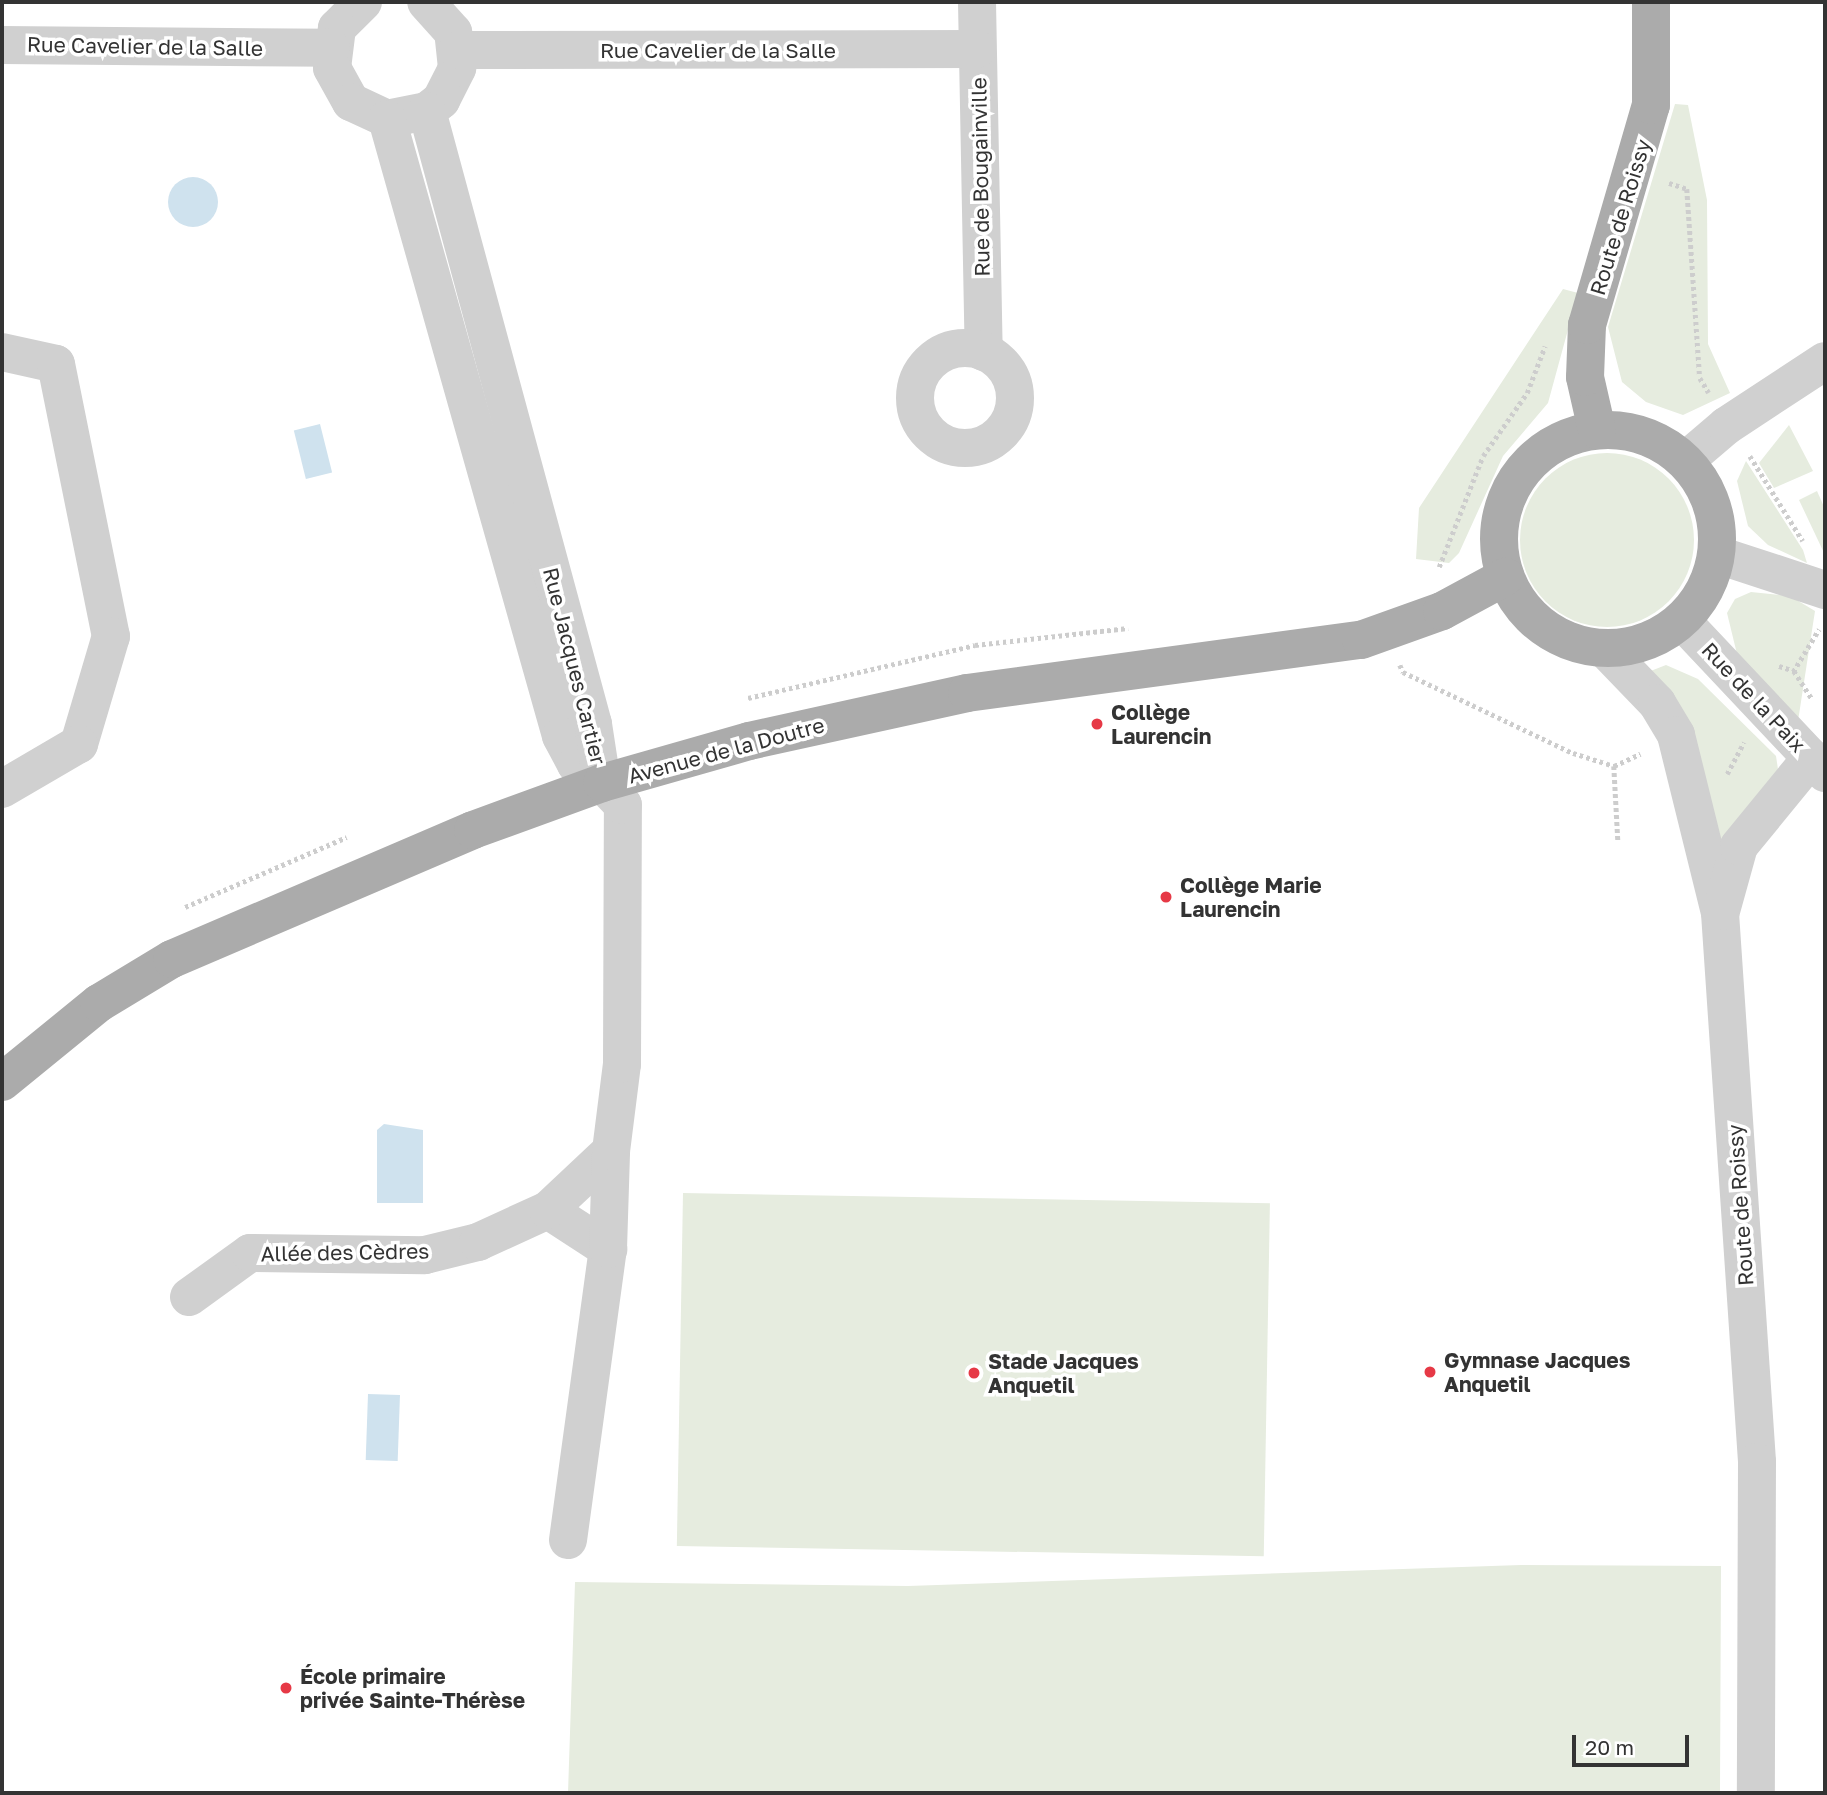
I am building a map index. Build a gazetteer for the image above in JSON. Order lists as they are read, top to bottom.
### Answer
{
  "streets": {
    "main road": ["Route de Roissy", "Avenue de la Doutre"],
    "street": [
      "Rue Cavelier de la Salle",
      "Rue de Bougainville",
      "Rue Jacques Cartier",
      "Rue de la Paix",
      "Allée des Cèdres"
    ]
  },
  "crossings": [
    ["Rue Cavelier de la Salle", "Rue de Bougainville"],
    ["Route de Roissy", "Rue de la Paix"],
    ["Route de Roissy", "Avenue de la Doutre"],
    ["Rue Jacques Cartier", "Avenue de la Doutre"],
    ["Rue de la Paix", "Avenue de la Doutre"]
  ],
  "places": [
    "Collège Laurencin",
    "Collège Marie Laurencin",
    "Gymnase Jacques Anquetil",
    "Stade Jacques Anquetil",
    "École primaire privée Sainte-Thérèse"
  ],
  "scale_bar": "20 m"
}
